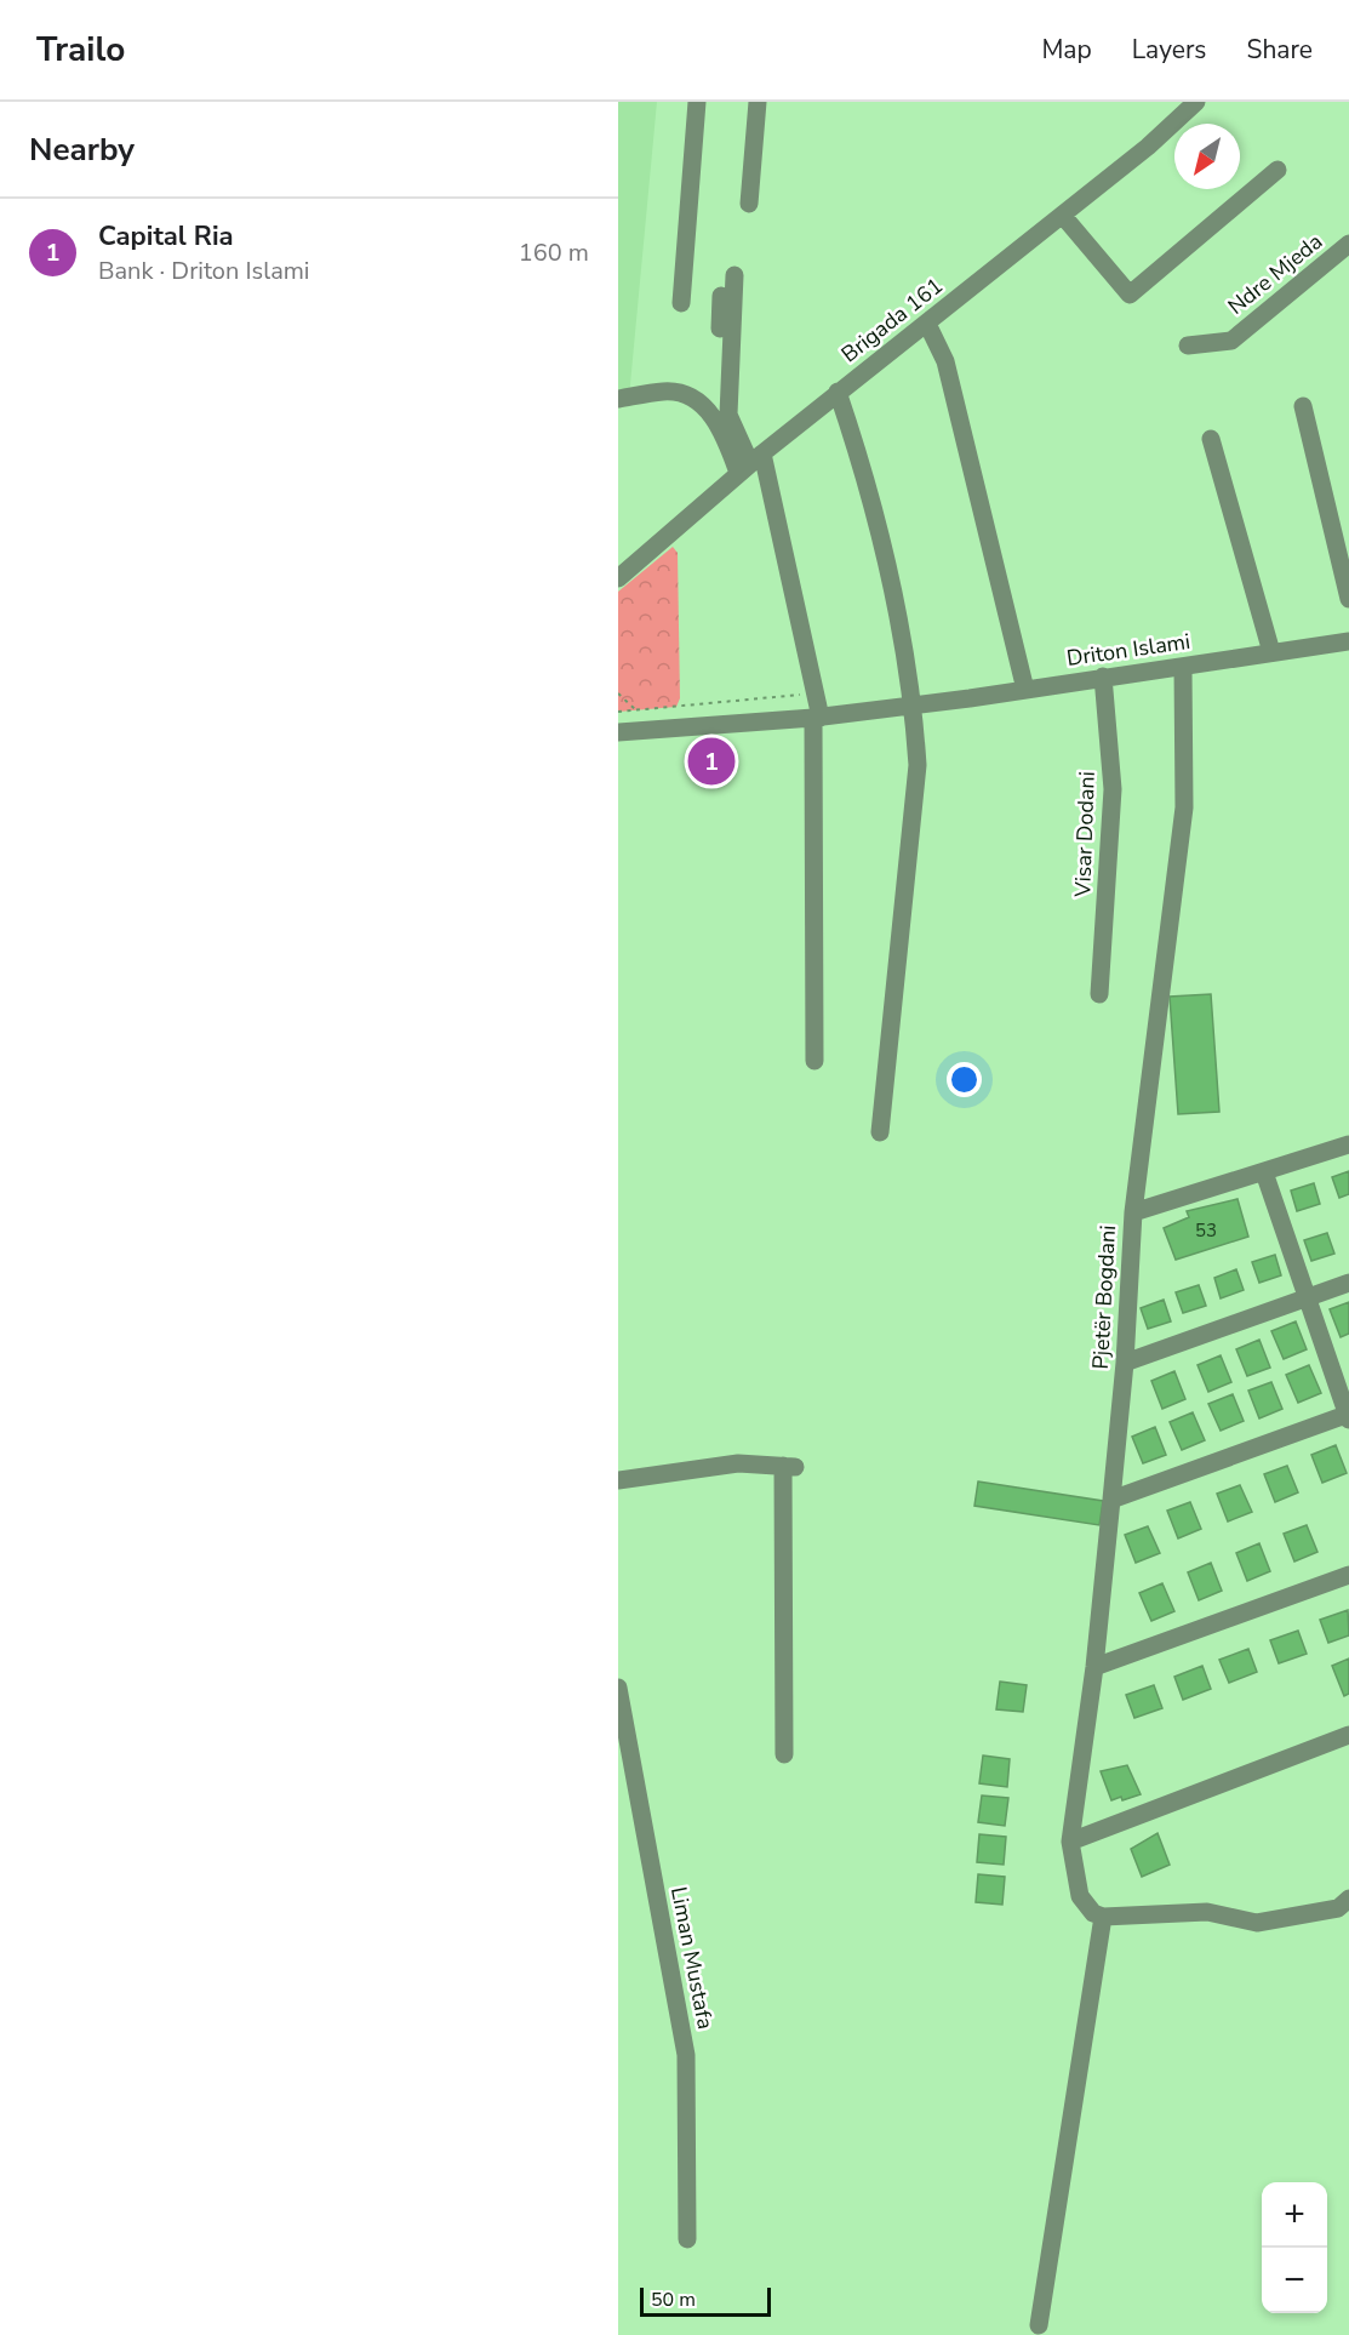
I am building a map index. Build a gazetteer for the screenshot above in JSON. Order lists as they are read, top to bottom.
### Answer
{
  "streets": {
    "street": [
      "Ndre Mjeda",
      "Brigada 161",
      "Driton Islami",
      "Visar Dodani",
      "Pjetër Bogdani",
      "Liman Mustafa"
    ]
  },
  "crossings": [
    ["Driton Islami", "Visar Dodani"],
    ["Driton Islami", "Pjetër Bogdani"]
  ],
  "house_numbers": ["53"],
  "scale_bar": "50 m",
  "north": "bottom left",
  "page": {
    "header": "Trailo",
    "nav": ["Map", "Layers", "Share"],
    "heading": "Nearby",
    "list": [
      {
        "mark": "1",
        "name": "Capital Ria",
        "note": "Bank · Driton Islami",
        "value": "160 m"
      }
    ],
    "pins": "1",
    "map_buttons": ["+", "−"],
    "scale": "50 m"
  }
}
